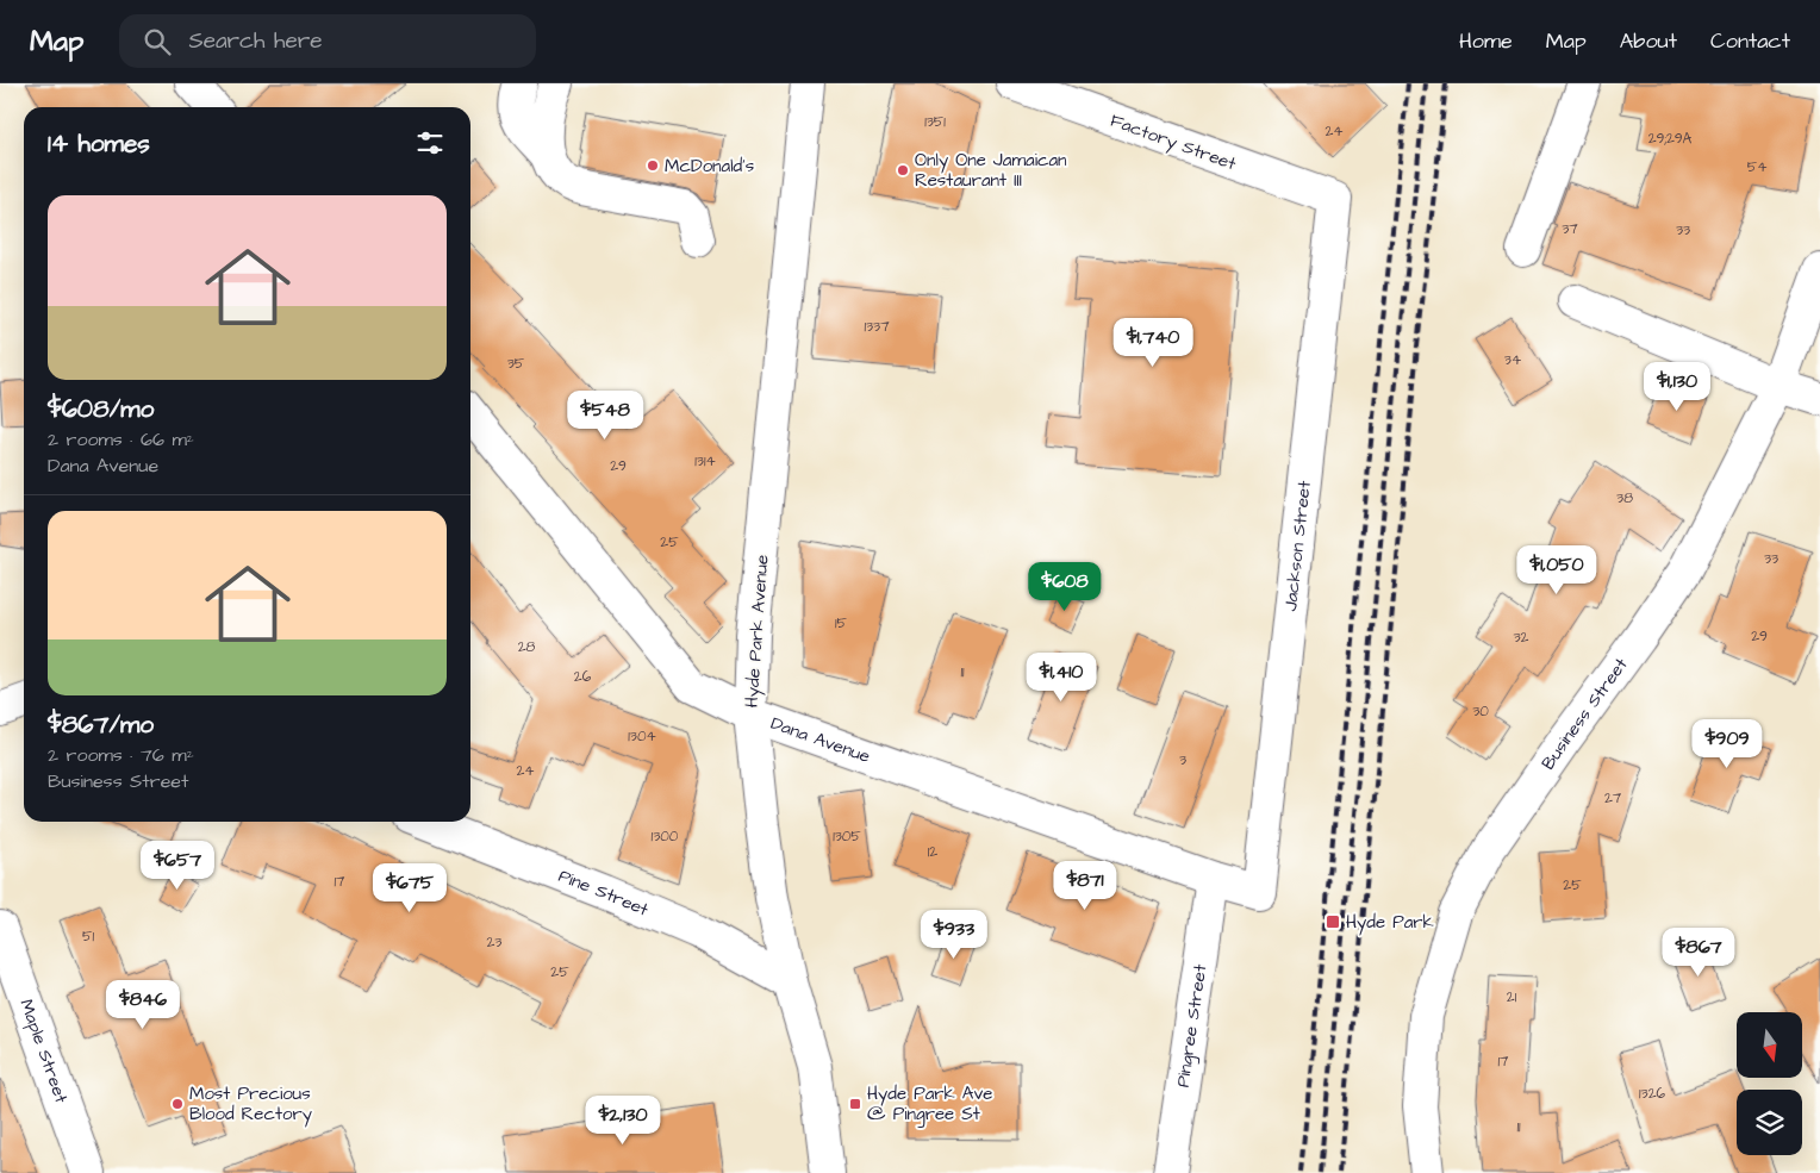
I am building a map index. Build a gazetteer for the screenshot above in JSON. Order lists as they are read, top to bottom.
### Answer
{
  "streets": {
    "street": [
      "Factory Street",
      "Jackson Street",
      "Hyde Park Avenue",
      "Business Street",
      "Dana Avenue",
      "Pine Street",
      "Pingree Street",
      "Maple Street"
    ]
  },
  "crossings": [
    ["Factory Street", "Jackson Street"],
    ["Jackson Street", "Dana Avenue"],
    ["Hyde Park Avenue", "Dana Avenue"],
    ["Hyde Park Avenue", "Pine Street"],
    ["Dana Avenue", "Pingree Street"]
  ],
  "places": {
    "other": ["McDonald's", "Only One Jamaican Restaurant III", "Most Precious Blood Rectory"],
    "transit": ["Hyde Park", "Hyde Park Ave @ Pingree St"]
  },
  "house_numbers": [
    "1351",
    "24",
    "29;29A",
    "54",
    "37",
    "33",
    "1337",
    "34",
    "35",
    "1314",
    "29",
    "38",
    "25",
    "33",
    "15",
    "29",
    "32",
    "28",
    "11",
    "26",
    "30",
    "1304",
    "3",
    "24",
    "27",
    "1300",
    "1305",
    "12",
    "17",
    "25",
    "51",
    "23",
    "25",
    "21",
    "17",
    "1326",
    "11"
  ],
  "north": "bottom",
  "page": {
    "header": "Map",
    "search": "Search here",
    "nav": [
      "Home",
      "Map",
      "About",
      "Contact"
    ],
    "heading": "14 homes",
    "list": [
      {
        "name": "$608/mo",
        "note": "2 rooms · 66 m² · Dana Avenue"
      },
      {
        "name": "$867/mo",
        "note": "2 rooms · 76 m² · Business Street"
      }
    ],
    "price": [
      "$1,740",
      "$1,130",
      "$548",
      "$1,050",
      "$608",
      "$1,410",
      "$909",
      "$657",
      "$871",
      "$675",
      "$933",
      "$867",
      "$846",
      "$2,130"
    ]
  }
}
